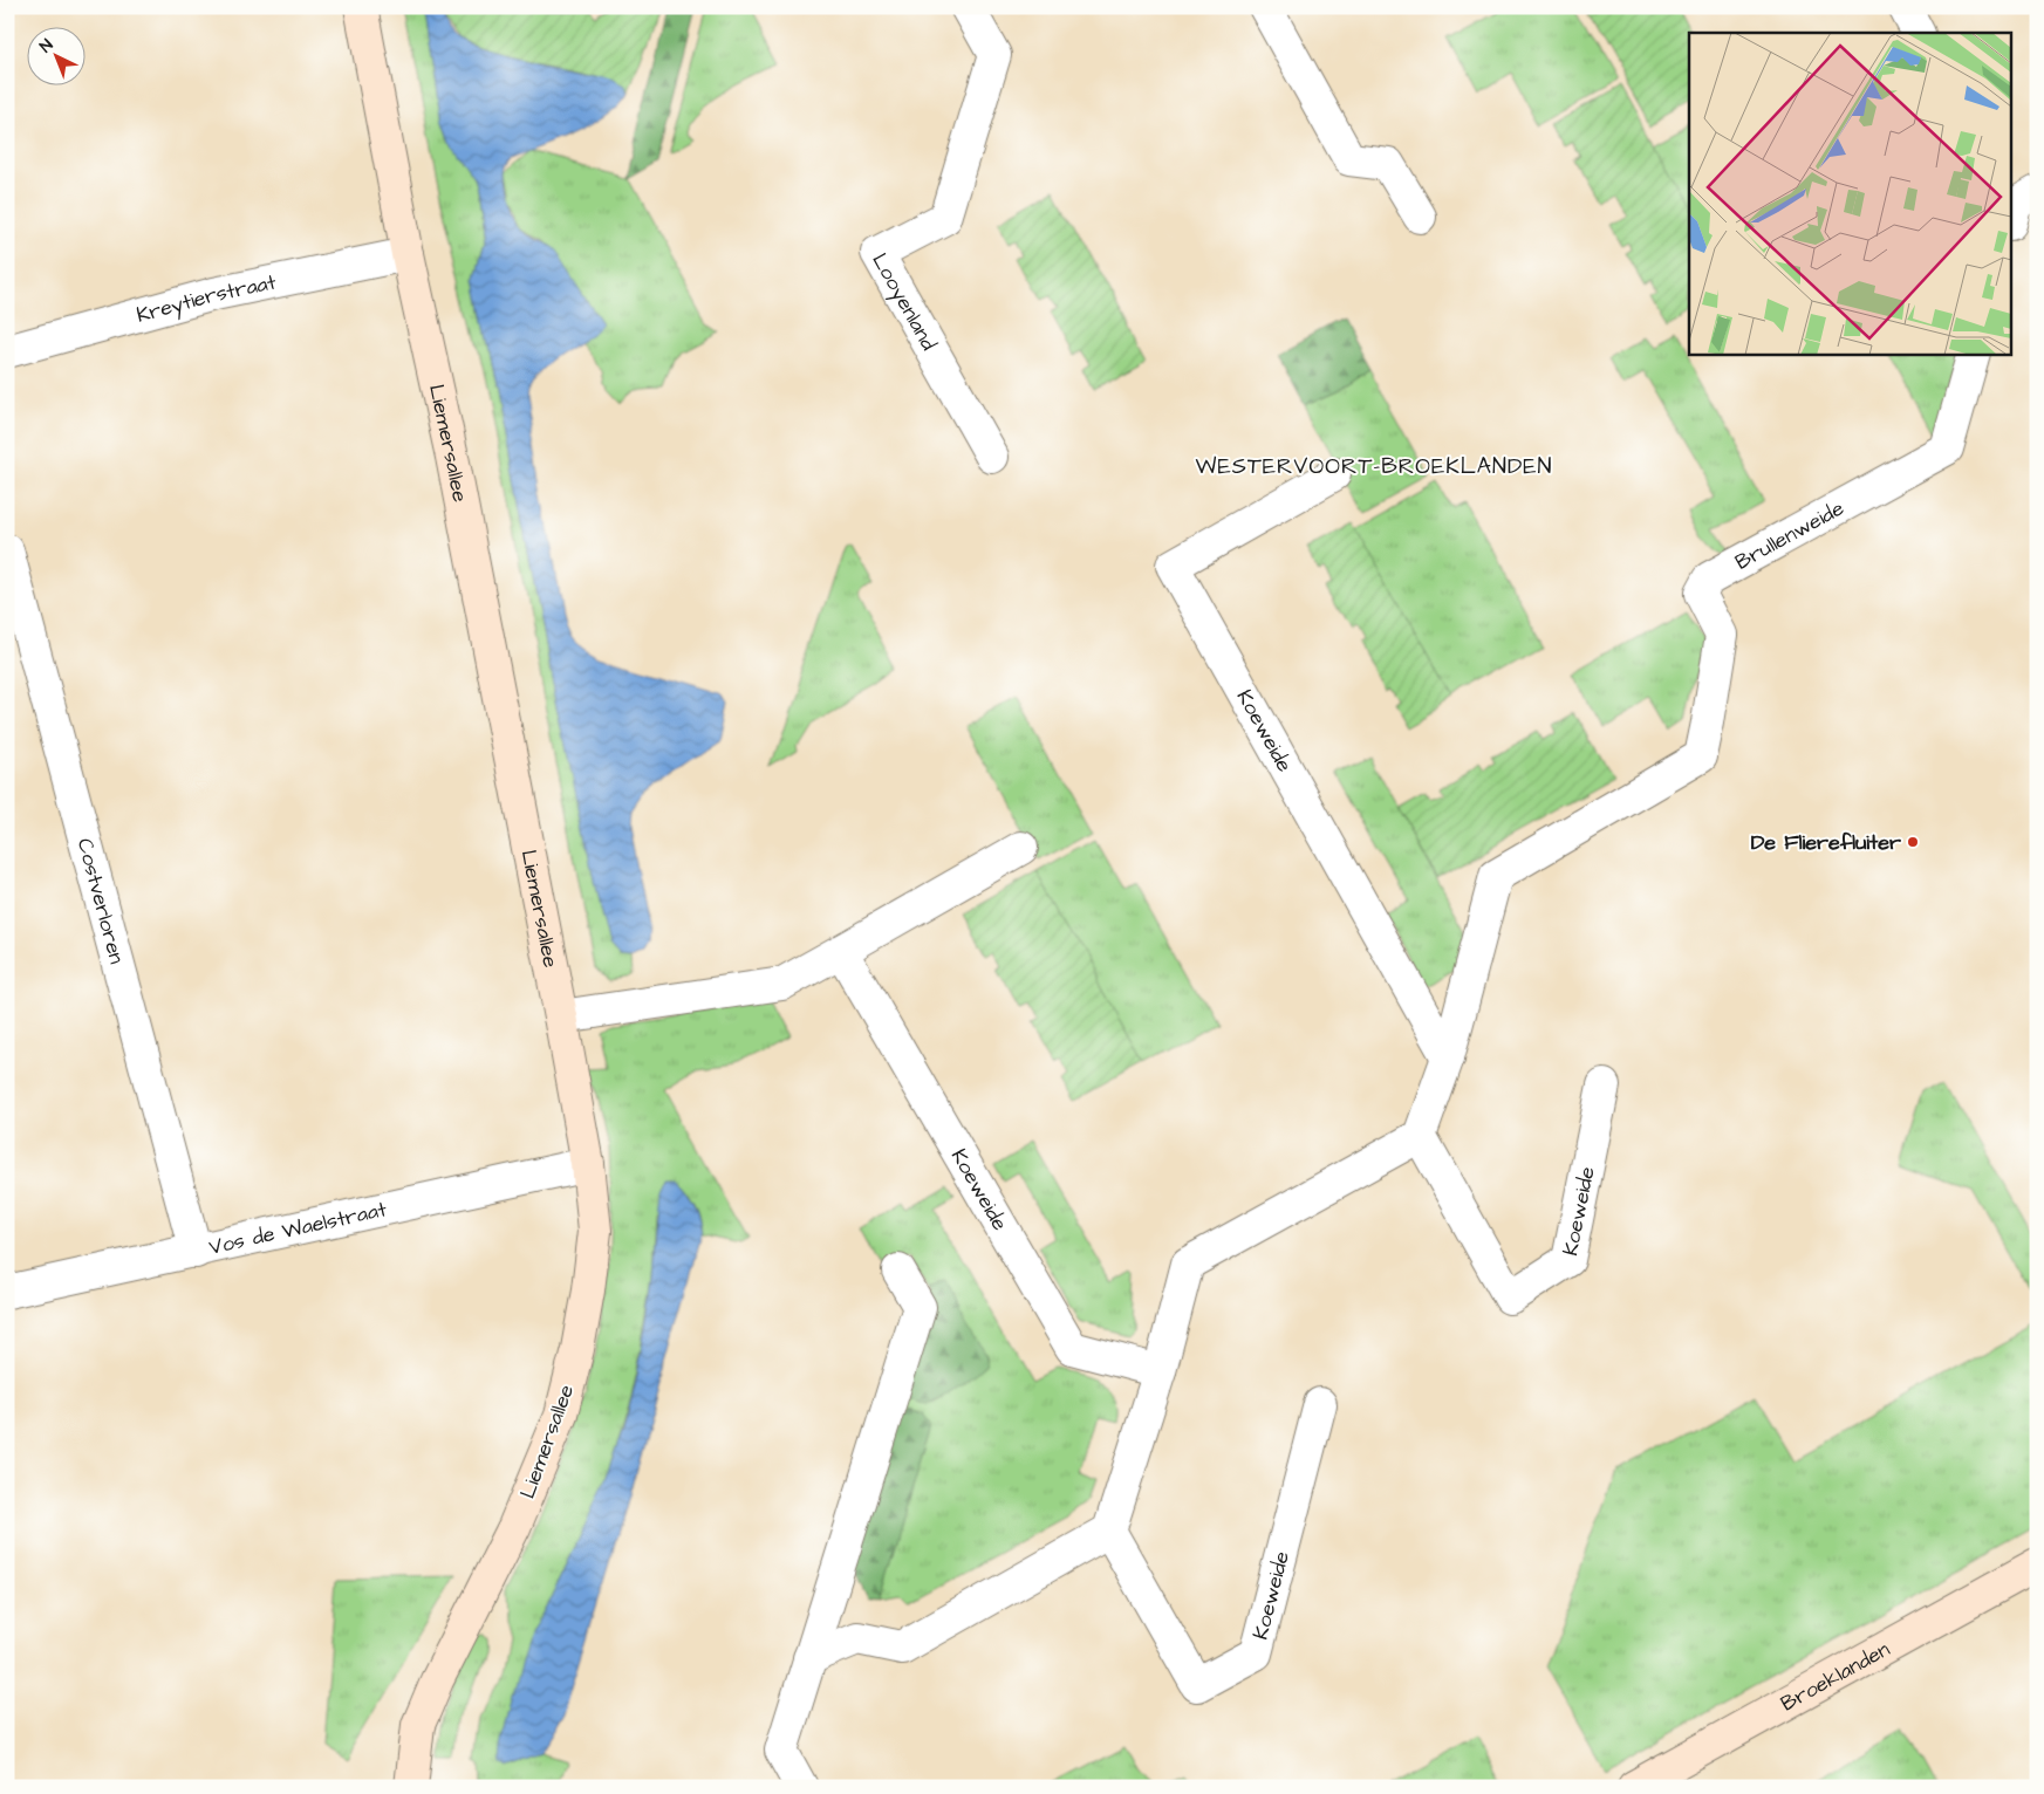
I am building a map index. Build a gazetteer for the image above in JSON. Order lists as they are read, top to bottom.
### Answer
{
  "streets": {
    "street": [
      "Kreytierstraat",
      "Looyenland",
      "Liemersallee",
      "Brullenweide",
      "Koeweide",
      "Costverloren",
      "Vos de Waelstraat",
      "Broeklanden"
    ]
  },
  "crossings": [
    ["Kreytierstraat", "Liemersallee"],
    ["Liemersallee", "Vos de Waelstraat"],
    ["Brullenweide", "Koeweide"],
    ["Costverloren", "Vos de Waelstraat"]
  ],
  "districts": ["WESTERVOORT-BROEKLANDEN"],
  "places": ["De Flierefluiter"],
  "north": "top left"
}
